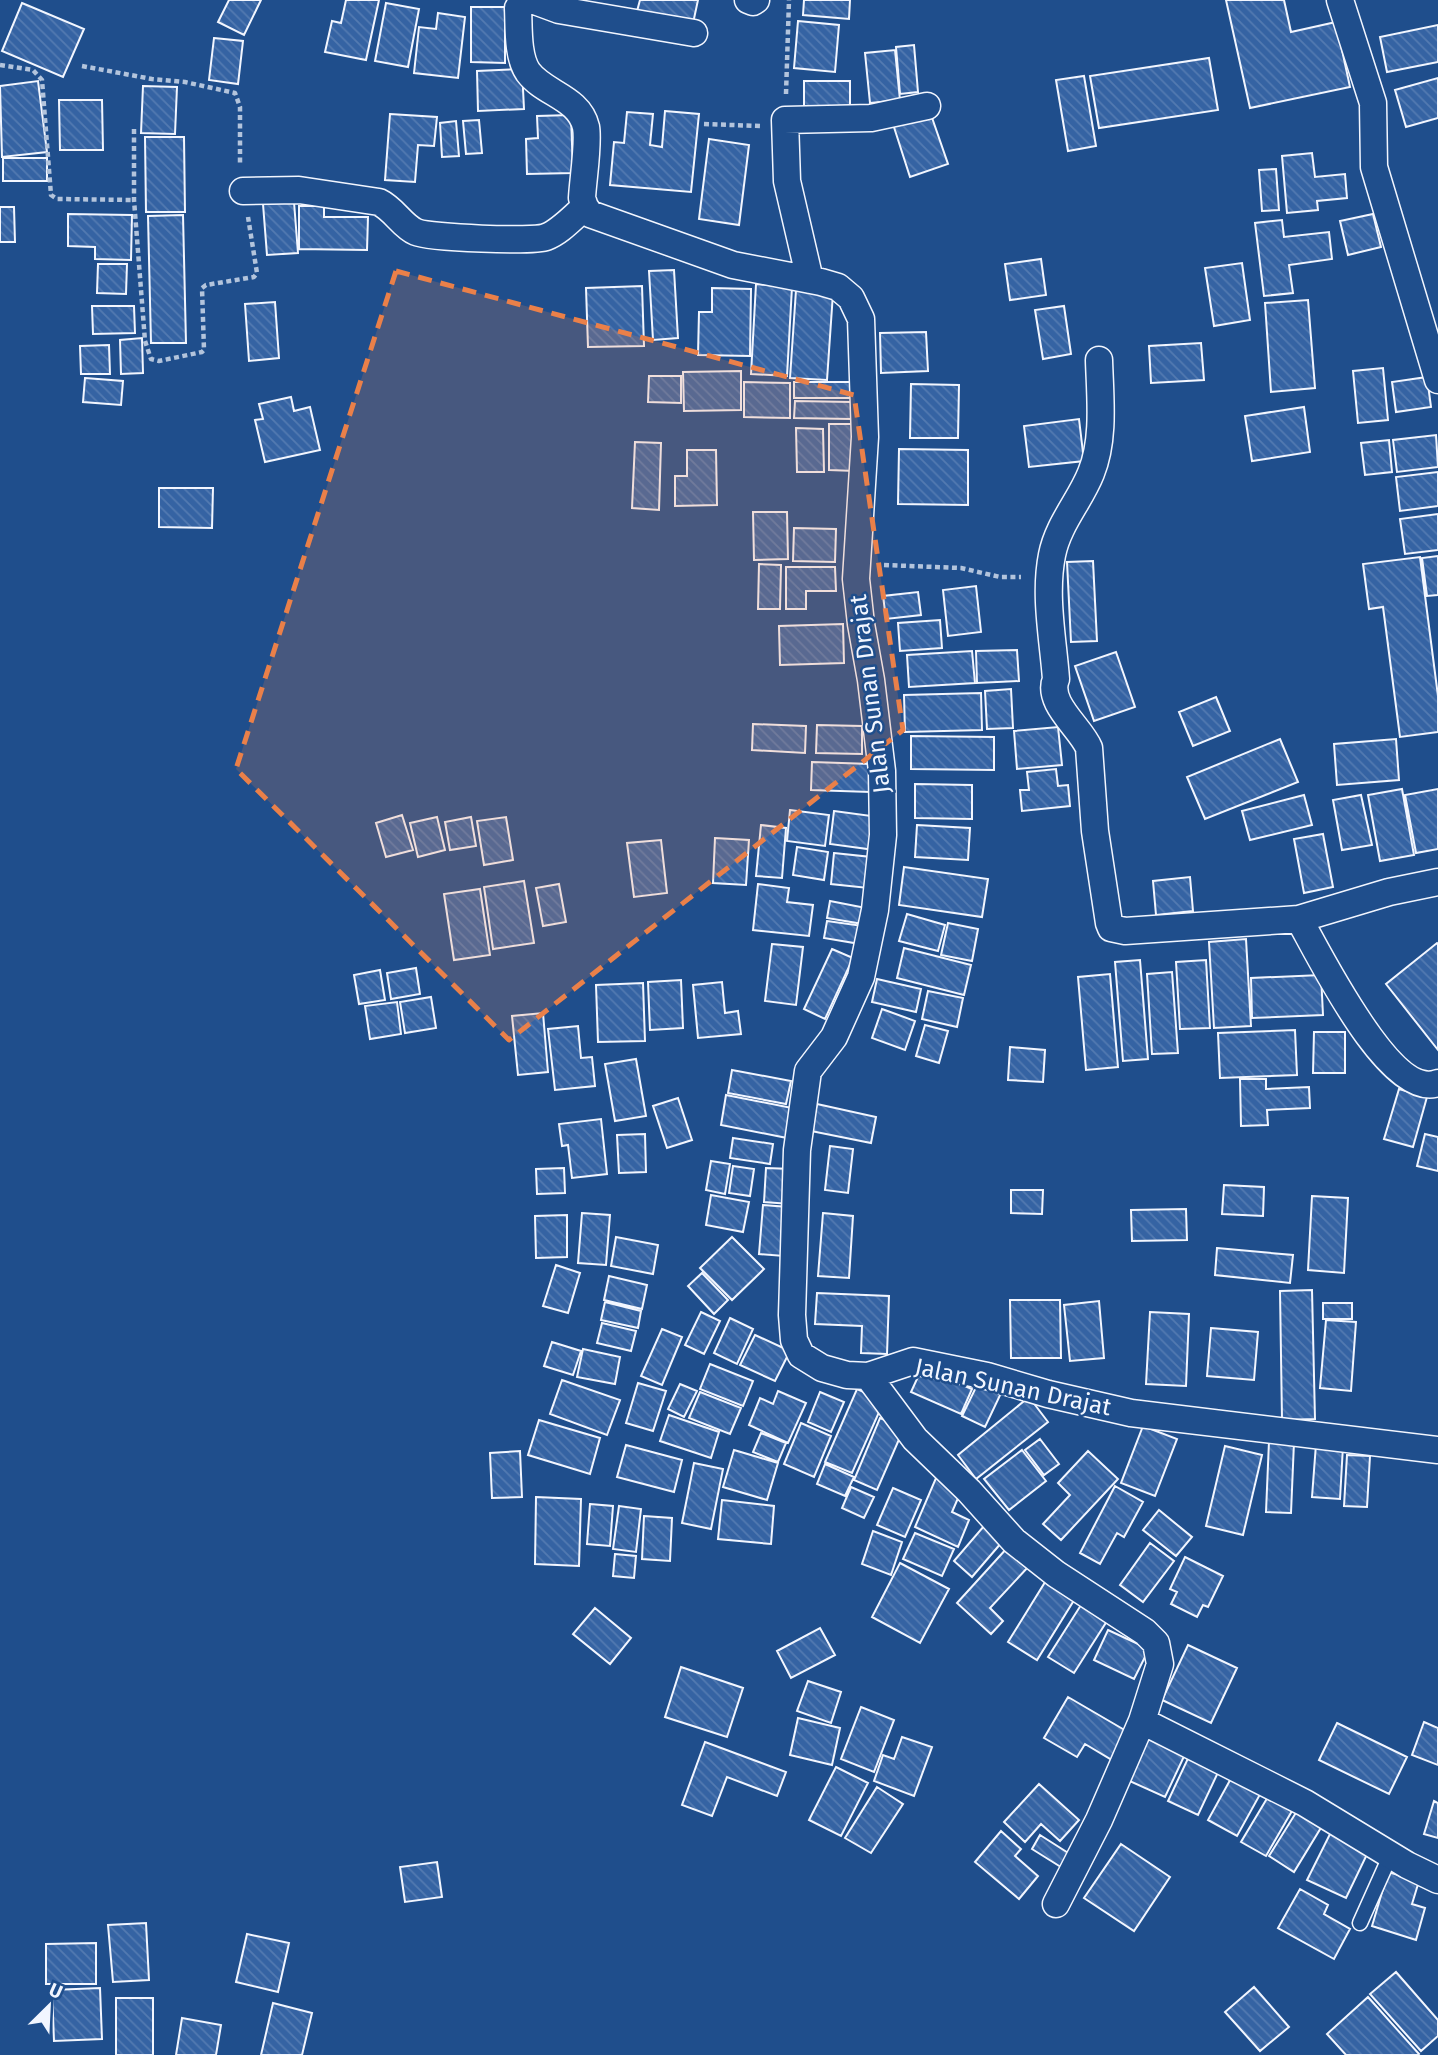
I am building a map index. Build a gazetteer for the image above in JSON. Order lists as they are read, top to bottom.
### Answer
{
  "streets": {
    "street": ["Jalan Sunan Drajat"]
  },
  "north": "top right"
}
